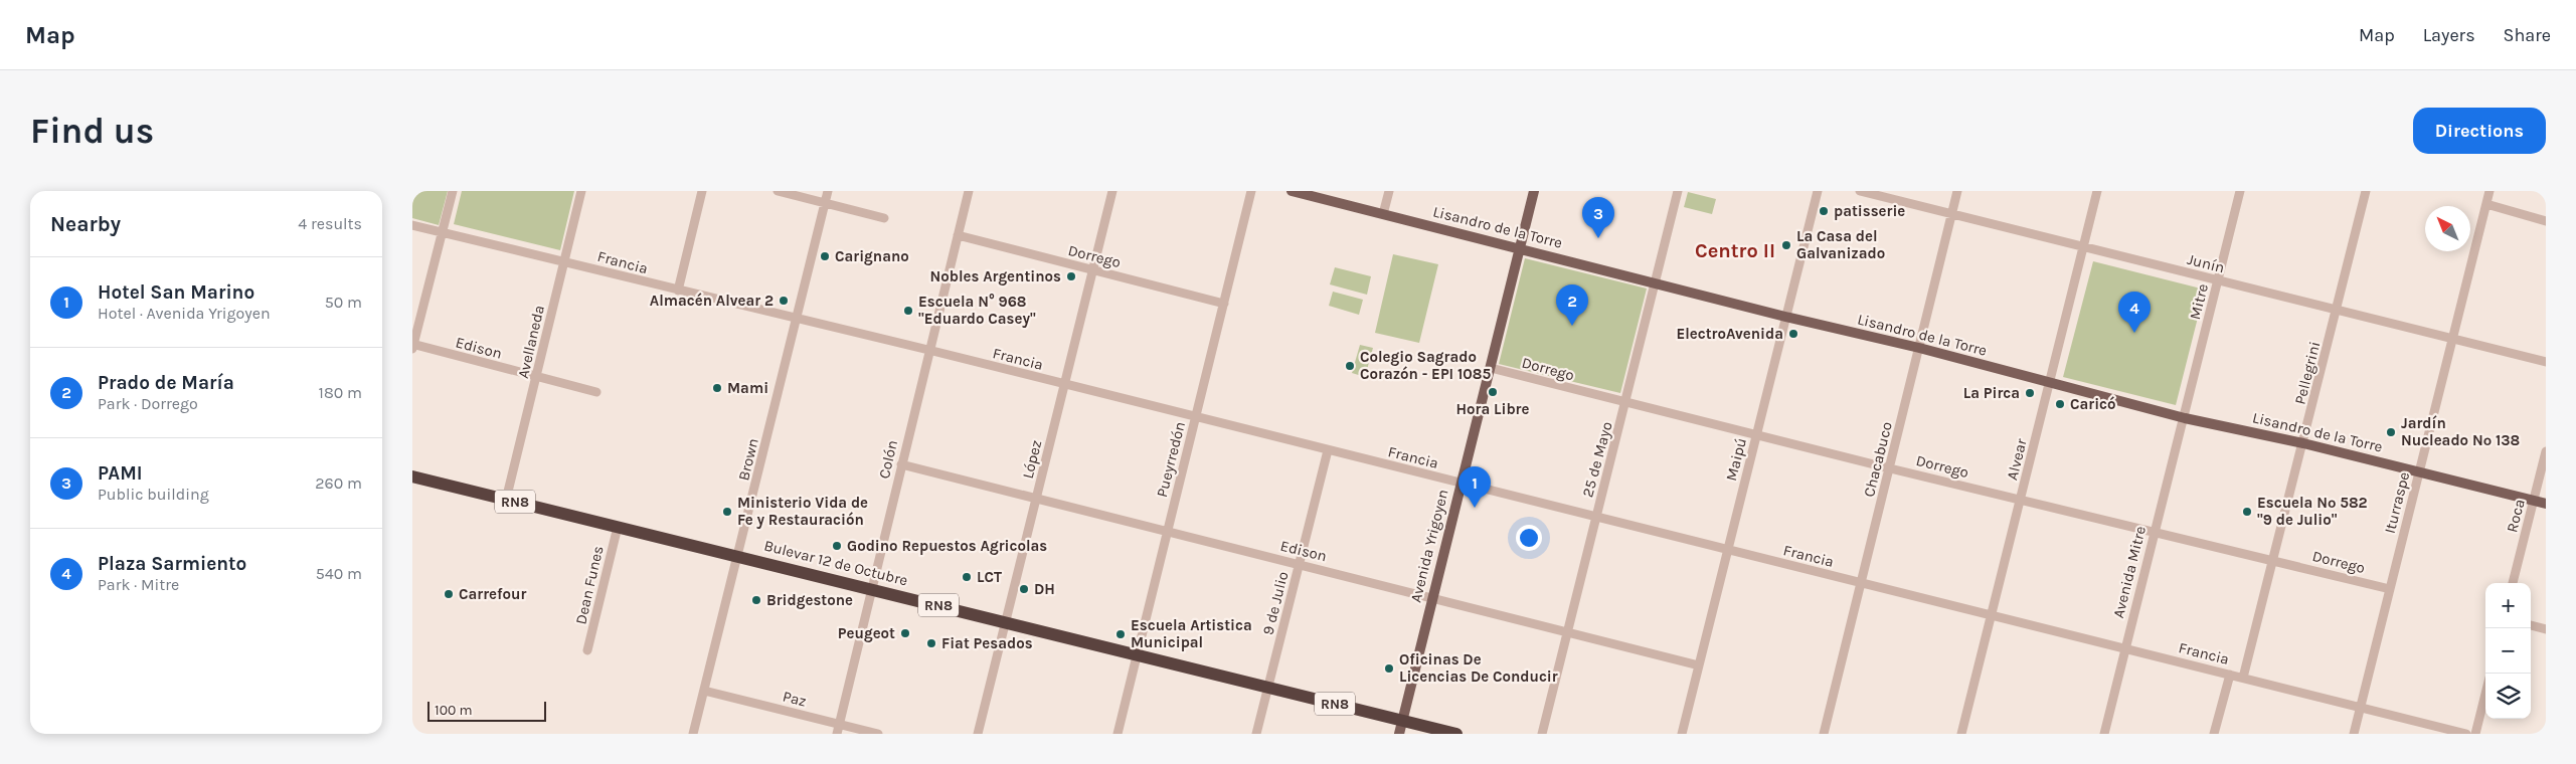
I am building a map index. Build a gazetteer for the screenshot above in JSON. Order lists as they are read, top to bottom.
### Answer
{
  "streets": {
    "highway": ["RN8", "Bulevar 12 de Octubre"],
    "main road": ["Lisandro de la Torre", "Avenida Yrigoyen"],
    "street": [
      "Dorrego",
      "Francia",
      "Junín",
      "Mitre",
      "Avellaneda",
      "Edison",
      "Pellegrini",
      "Brown",
      "Colón",
      "López",
      "Pueyrredón",
      "25 de Mayo",
      "Maipú",
      "Chacabuco",
      "Alvear",
      "Iturraspe",
      "Roca",
      "Avenida Mitre",
      "Dean Funes",
      "9 de Julio",
      "Paz"
    ]
  },
  "crossings": [
    ["Lisandro de la Torre", "Mitre"],
    ["Lisandro de la Torre", "Pellegrini"],
    ["Lisandro de la Torre", "25 de Mayo"],
    ["Lisandro de la Torre", "Maipú"],
    ["Lisandro de la Torre", "Chacabuco"],
    ["Lisandro de la Torre", "Alvear"],
    ["Lisandro de la Torre", "Iturraspe"],
    ["Lisandro de la Torre", "Roca"],
    ["Lisandro de la Torre", "Avenida Yrigoyen"],
    ["Lisandro de la Torre", "Avenida Mitre"],
    ["Dorrego", "Pellegrini"],
    ["Dorrego", "Colón"],
    ["Dorrego", "López"],
    ["Dorrego", "Pueyrredón"],
    ["Dorrego", "25 de Mayo"],
    ["Dorrego", "Maipú"],
    ["Dorrego", "Chacabuco"],
    ["Dorrego", "Alvear"],
    ["Dorrego", "Iturraspe"],
    ["Dorrego", "Avenida Yrigoyen"],
    ["Dorrego", "Avenida Mitre"],
    ["Francia", "Avellaneda"],
    ["Francia", "Pellegrini"],
    ["Francia", "Brown"],
    ["Francia", "Colón"],
    ["Francia", "López"],
    ["Francia", "Pueyrredón"],
    ["Francia", "25 de Mayo"],
    ["Francia", "Maipú"],
    ["Francia", "Chacabuco"],
    ["Francia", "Alvear"],
    ["Francia", "Iturraspe"],
    ["Francia", "Avenida Yrigoyen"],
    ["Francia", "Avenida Mitre"],
    ["Francia", "9 de Julio"],
    ["Junín", "Mitre"],
    ["Junín", "Pellegrini"],
    ["Junín", "Chacabuco"],
    ["Junín", "Alvear"],
    ["Junín", "Iturraspe"],
    ["Mitre", "Avenida Mitre"],
    ["Avellaneda", "Edison"],
    ["Avellaneda", "Bulevar 12 de Octubre"],
    ["Edison", "Colón"],
    ["Edison", "López"],
    ["Edison", "Pueyrredón"],
    ["Edison", "25 de Mayo"],
    ["Edison", "Maipú"],
    ["Edison", "Avenida Yrigoyen"],
    ["Edison", "9 de Julio"],
    ["Brown", "Bulevar 12 de Octubre"],
    ["Brown", "Paz"],
    ["Colón", "Bulevar 12 de Octubre"],
    ["Colón", "Paz"],
    ["López", "Bulevar 12 de Octubre"],
    ["Pueyrredón", "Bulevar 12 de Octubre"],
    ["Avenida Yrigoyen", "Bulevar 12 de Octubre"],
    ["Bulevar 12 de Octubre", "Dean Funes"],
    ["Bulevar 12 de Octubre", "9 de Julio"]
  ],
  "districts": ["Centro II"],
  "places": [
    "patisserie",
    "La Casa del Galvanizado",
    "Carignano",
    "Nobles Argentinos",
    "Almacén Alvear 2",
    "Escuela N° 968 \"Eduardo Casey\"",
    "ElectroAvenida",
    "Colegio Sagrado Corazón - EPI 1085",
    "Mami",
    "Hora Libre",
    "La Pirca",
    "Caricó",
    "Jardín Nucleado Nº 138",
    "Ministerio Vida de Fe y Restauración",
    "Escuela Nº 582 \"9 de Julio\"",
    "Godino Repuestos Agricolas",
    "LCT",
    "DH",
    "Carrefour",
    "Bridgestone",
    "Peugeot",
    "Escuela Artistica Municipal",
    "Fiat Pesados",
    "Oficinas De Licencias De Conducir"
  ],
  "scale_bar": "100 m",
  "north": "top left",
  "page": {
    "header": "Map",
    "nav": ["Map", "Layers", "Share"],
    "buttons": "Directions",
    "title": "Find us",
    "heading": ["Nearby", "4 results"],
    "pins": [
      "3",
      "2",
      "4",
      "1"
    ],
    "list": [
      {
        "mark": "1",
        "name": "Hotel San Marino",
        "note": "Hotel · Avenida Yrigoyen",
        "value": "50 m"
      },
      {
        "mark": "2",
        "name": "Prado de María",
        "note": "Park · Dorrego",
        "value": "180 m"
      },
      {
        "mark": "3",
        "name": "PAMI",
        "note": "Public building",
        "value": "260 m"
      },
      {
        "mark": "4",
        "name": "Plaza Sarmiento",
        "note": "Park · Mitre",
        "value": "540 m"
      }
    ],
    "map_buttons": ["+", "−"],
    "scale": "100 m"
  }
}
